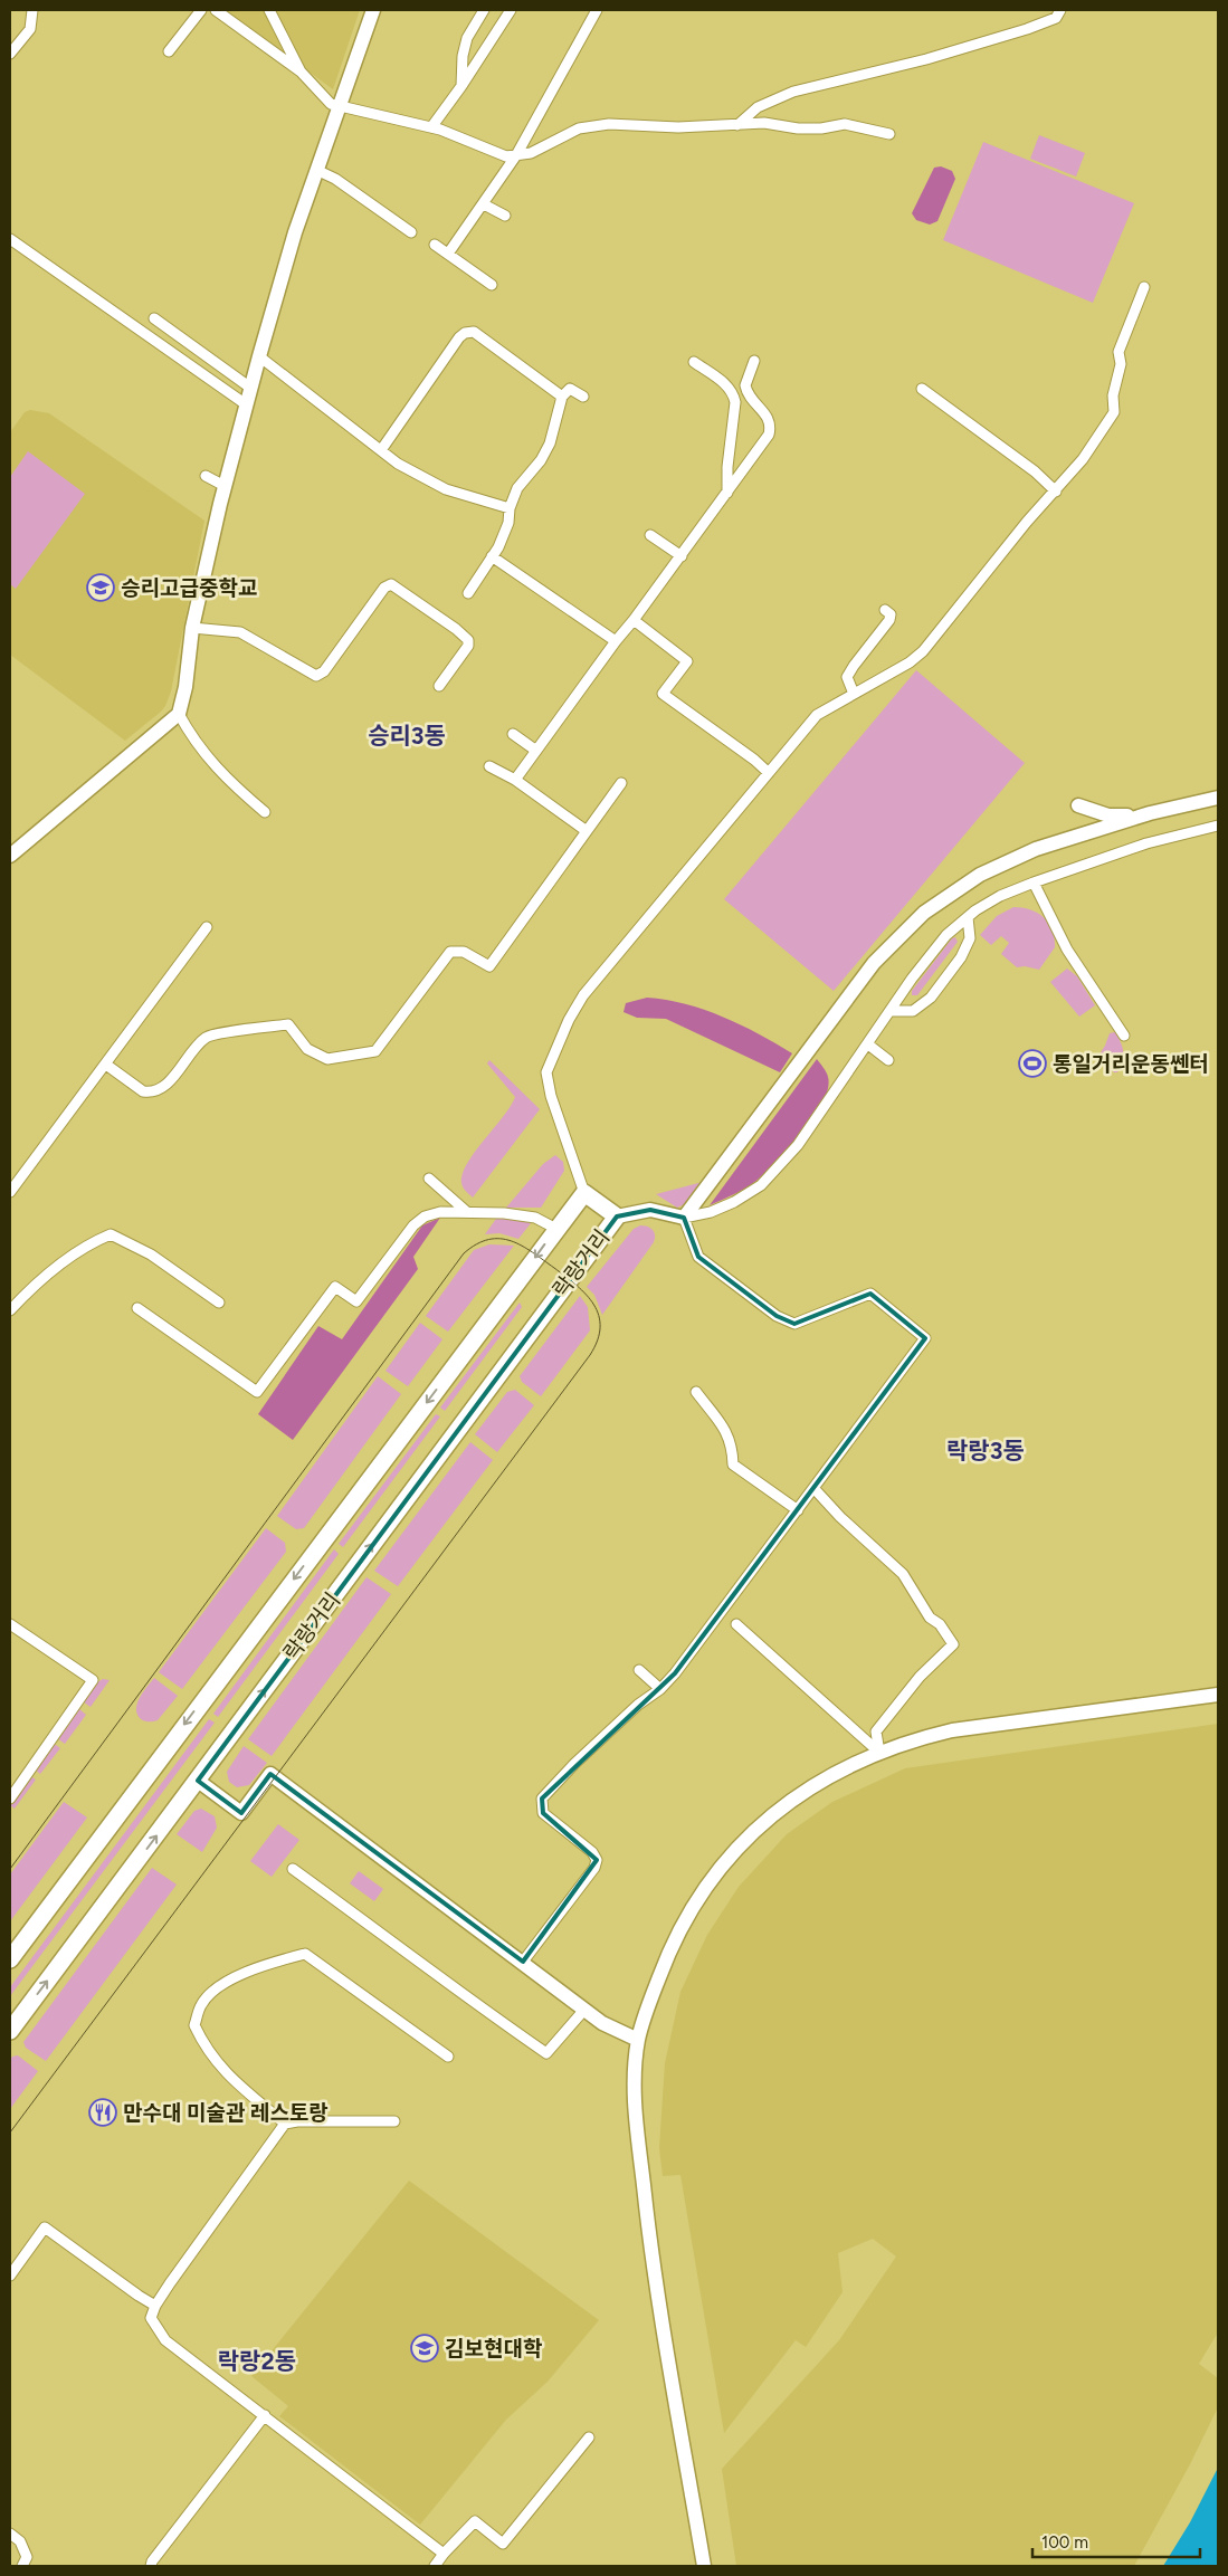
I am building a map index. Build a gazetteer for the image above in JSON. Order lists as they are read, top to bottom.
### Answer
{
  "streets": {
    "main road": ["락랑거리"]
  },
  "districts": ["승리3동", "락랑3동", "락랑2동"],
  "places": {
    "school or university": ["승리고급중학교", "김보현대학"],
    "sports": ["통일거리운동쎈터"],
    "restaurant": ["만수대 미술관 레스토랑"]
  },
  "scale_bar": "100 m"
}
